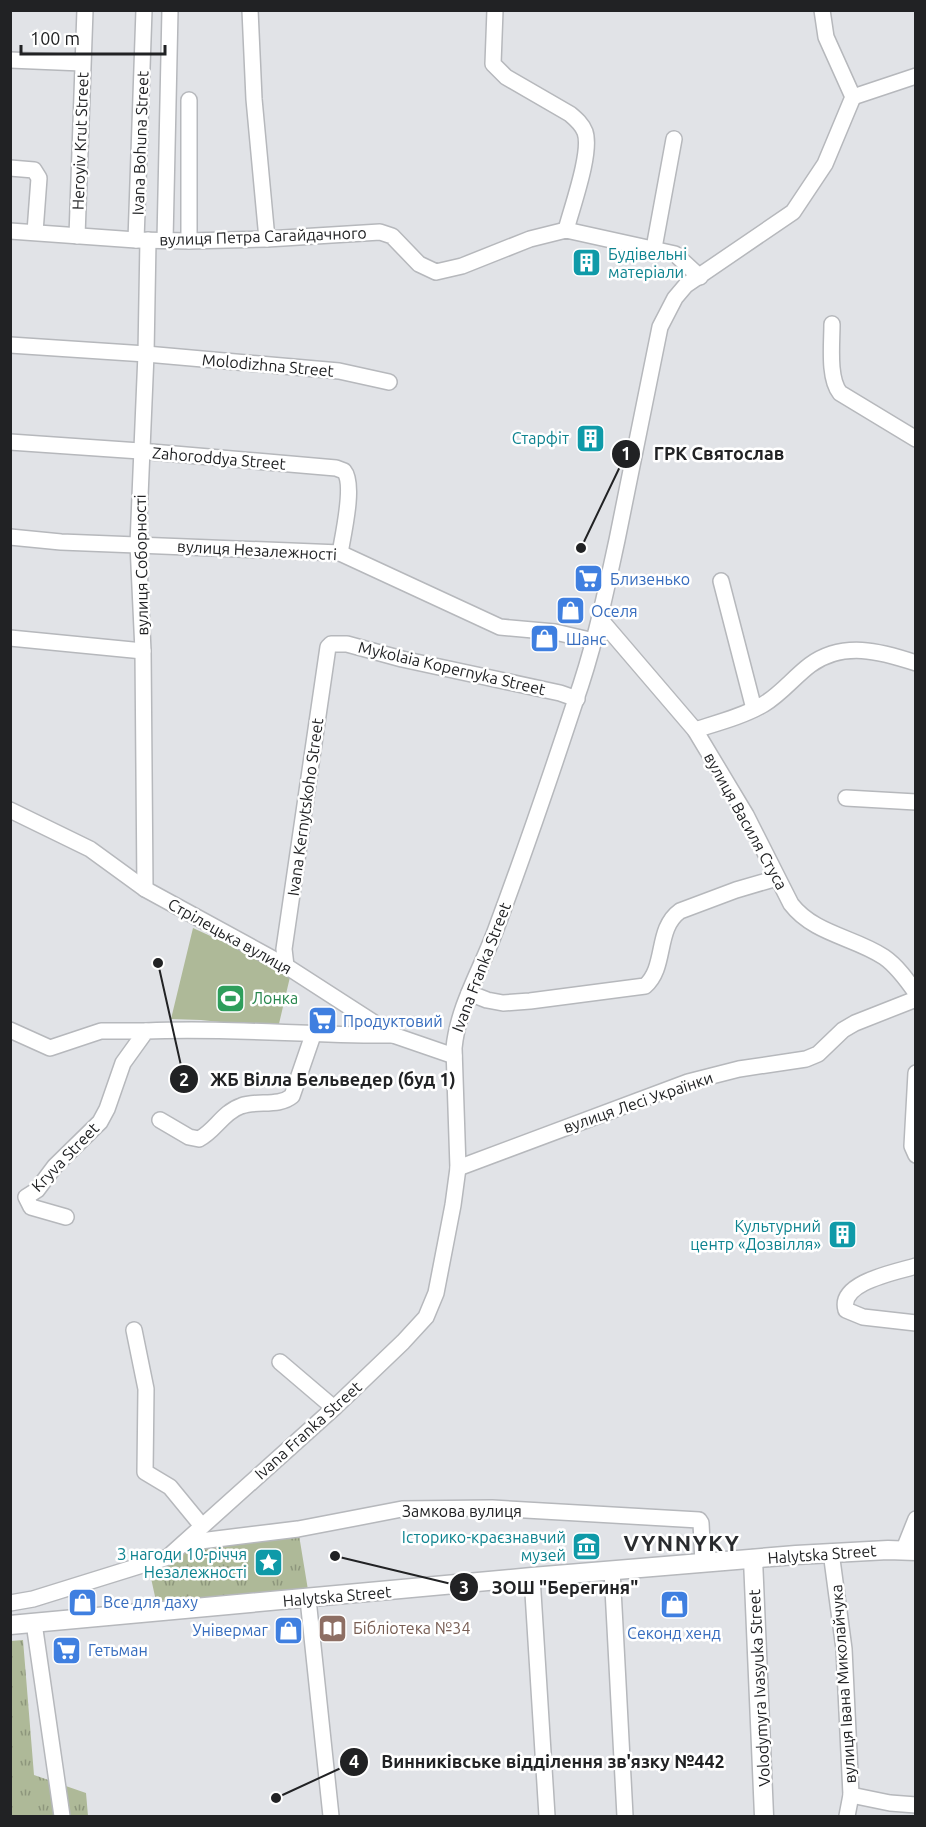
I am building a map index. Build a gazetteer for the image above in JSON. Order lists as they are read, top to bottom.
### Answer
{
  "streets": {
    "main road": ["Halytska Street", "Volodymyra Ivasyuka Street"],
    "street": [
      "Heroyiv Krut Street",
      "Ivana Bohuna Street",
      "вулиця Петра Сагайдачного",
      "Molodizhna Street",
      "Zahoroddya Street",
      "вулиця Незалежності",
      "вулиця Соборності",
      "Mykolaia Kopernyka Street",
      "Ivana Kernytskoho Street",
      "вулиця Василя Стуса",
      "Стрілецька вулиця",
      "Ivana Franka Street",
      "вулиця Лесі Українки",
      "Kryva Street",
      "Замкова вулиця",
      "вулиця Івана Миколайчука"
    ]
  },
  "crossings": [
    ["Heroyiv Krut Street", "вулиця Петра Сагайдачного"],
    ["Ivana Bohuna Street", "вулиця Петра Сагайдачного"],
    ["Ivana Bohuna Street", "вулиця Соборності"],
    ["вулиця Петра Сагайдачного", "вулиця Соборності"],
    ["Molodizhna Street", "вулиця Соборності"],
    ["Zahoroddya Street", "вулиця Незалежності"],
    ["Zahoroddya Street", "вулиця Соборності"],
    ["вулиця Незалежності", "вулиця Соборності"],
    ["вулиця Незалежності", "Ivana Franka Street"],
    ["вулиця Соборності", "Стрілецька вулиця"],
    ["Mykolaia Kopernyka Street", "Ivana Kernytskoho Street"],
    ["Mykolaia Kopernyka Street", "Ivana Franka Street"],
    ["Ivana Kernytskoho Street", "Стрілецька вулиця"],
    ["вулиця Василя Стуса", "Ivana Franka Street"],
    ["Стрілецька вулиця", "Ivana Franka Street"],
    ["Ivana Franka Street", "вулиця Лесі Українки"],
    ["Ivana Franka Street", "Замкова вулиця"],
    ["Замкова вулиця", "Halytska Street"],
    ["Halytska Street", "вулиця Івана Миколайчука"],
    ["Halytska Street", "Volodymyra Ivasyuka Street"]
  ],
  "districts": ["VYNNYKY"],
  "places": {
    "building": ["Будівельні матеріали", "Старфіт", "Культурний центр «Дозвілля»"],
    "other": [
      "ГРК Святослав",
      "ЖБ Вілла Бельведер (буд 1)",
      "ЗОШ \"Берегиня\"",
      "Винниківське відділення зв'язку №442"
    ],
    "supermarket": ["Близенько", "Продуктовий", "Гетьман"],
    "shop": [
      "Оселя",
      "Шанс",
      "Все для даху",
      "Секонд хенд",
      "Універмаг"
    ],
    "sports": ["Лонка"],
    "museum": ["Історико-краєзнавчий музей"],
    "place": ["З нагоди 10-річчя Незалежності"],
    "library": ["Бібліотека №34"]
  },
  "scale_bar": "100 m"
}
